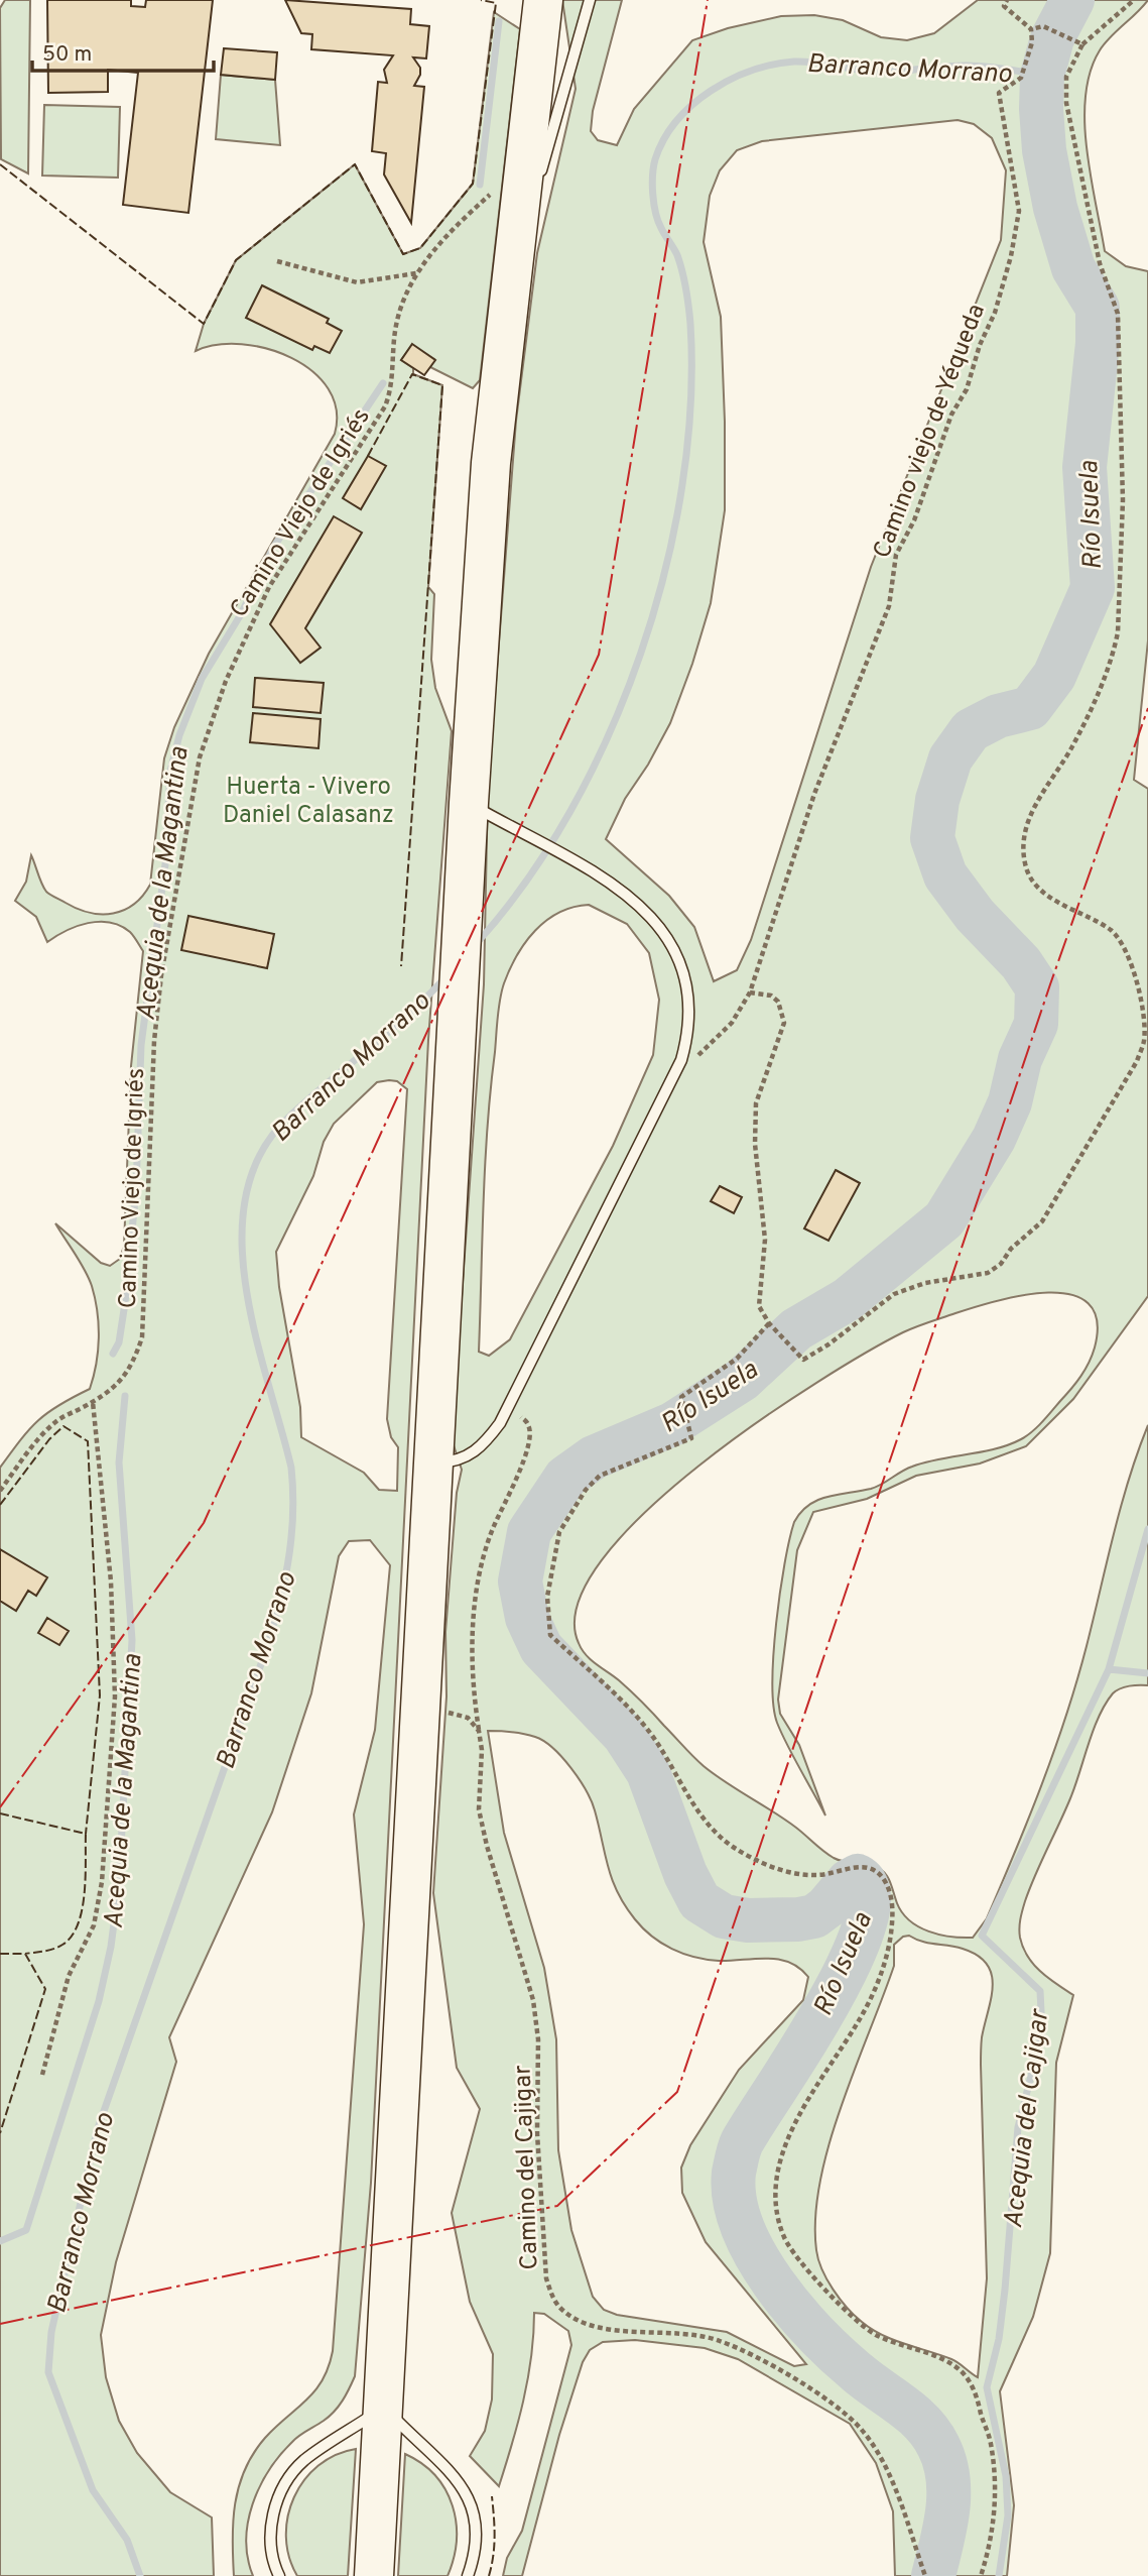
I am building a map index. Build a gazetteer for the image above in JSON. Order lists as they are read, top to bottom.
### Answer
{
  "streets": {
    "path": ["Camino viejo de Yéqueda", "Camino Viejo de Igriés", "Camino del Cajigar"]
  },
  "water": [
    "Barranco Morrano",
    "Río Isuela",
    "Acequia de la Magantina",
    "Acequia del Cajigar"
  ],
  "parks": ["Huerta - Vivero Daniel Calasanz"],
  "scale_bar": "50 m"
}
